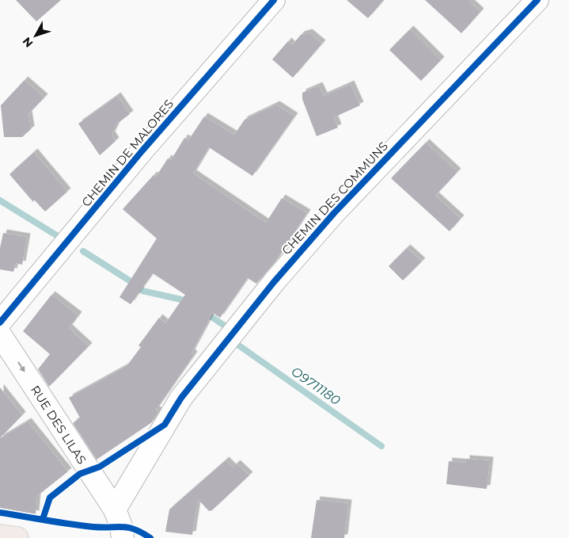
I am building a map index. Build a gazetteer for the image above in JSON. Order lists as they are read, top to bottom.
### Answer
{
  "streets": {
    "street": ["CHEMIN DE MALORES", "CHEMIN DES COMMUNS", "RUE DES LILAS"]
  },
  "crossings": [
    ["CHEMIN DES COMMUNS", "RUE DES LILAS"]
  ],
  "one_way": ["RUE DES LILAS"],
  "water": ["O9711180"],
  "north": "bottom left"
}
